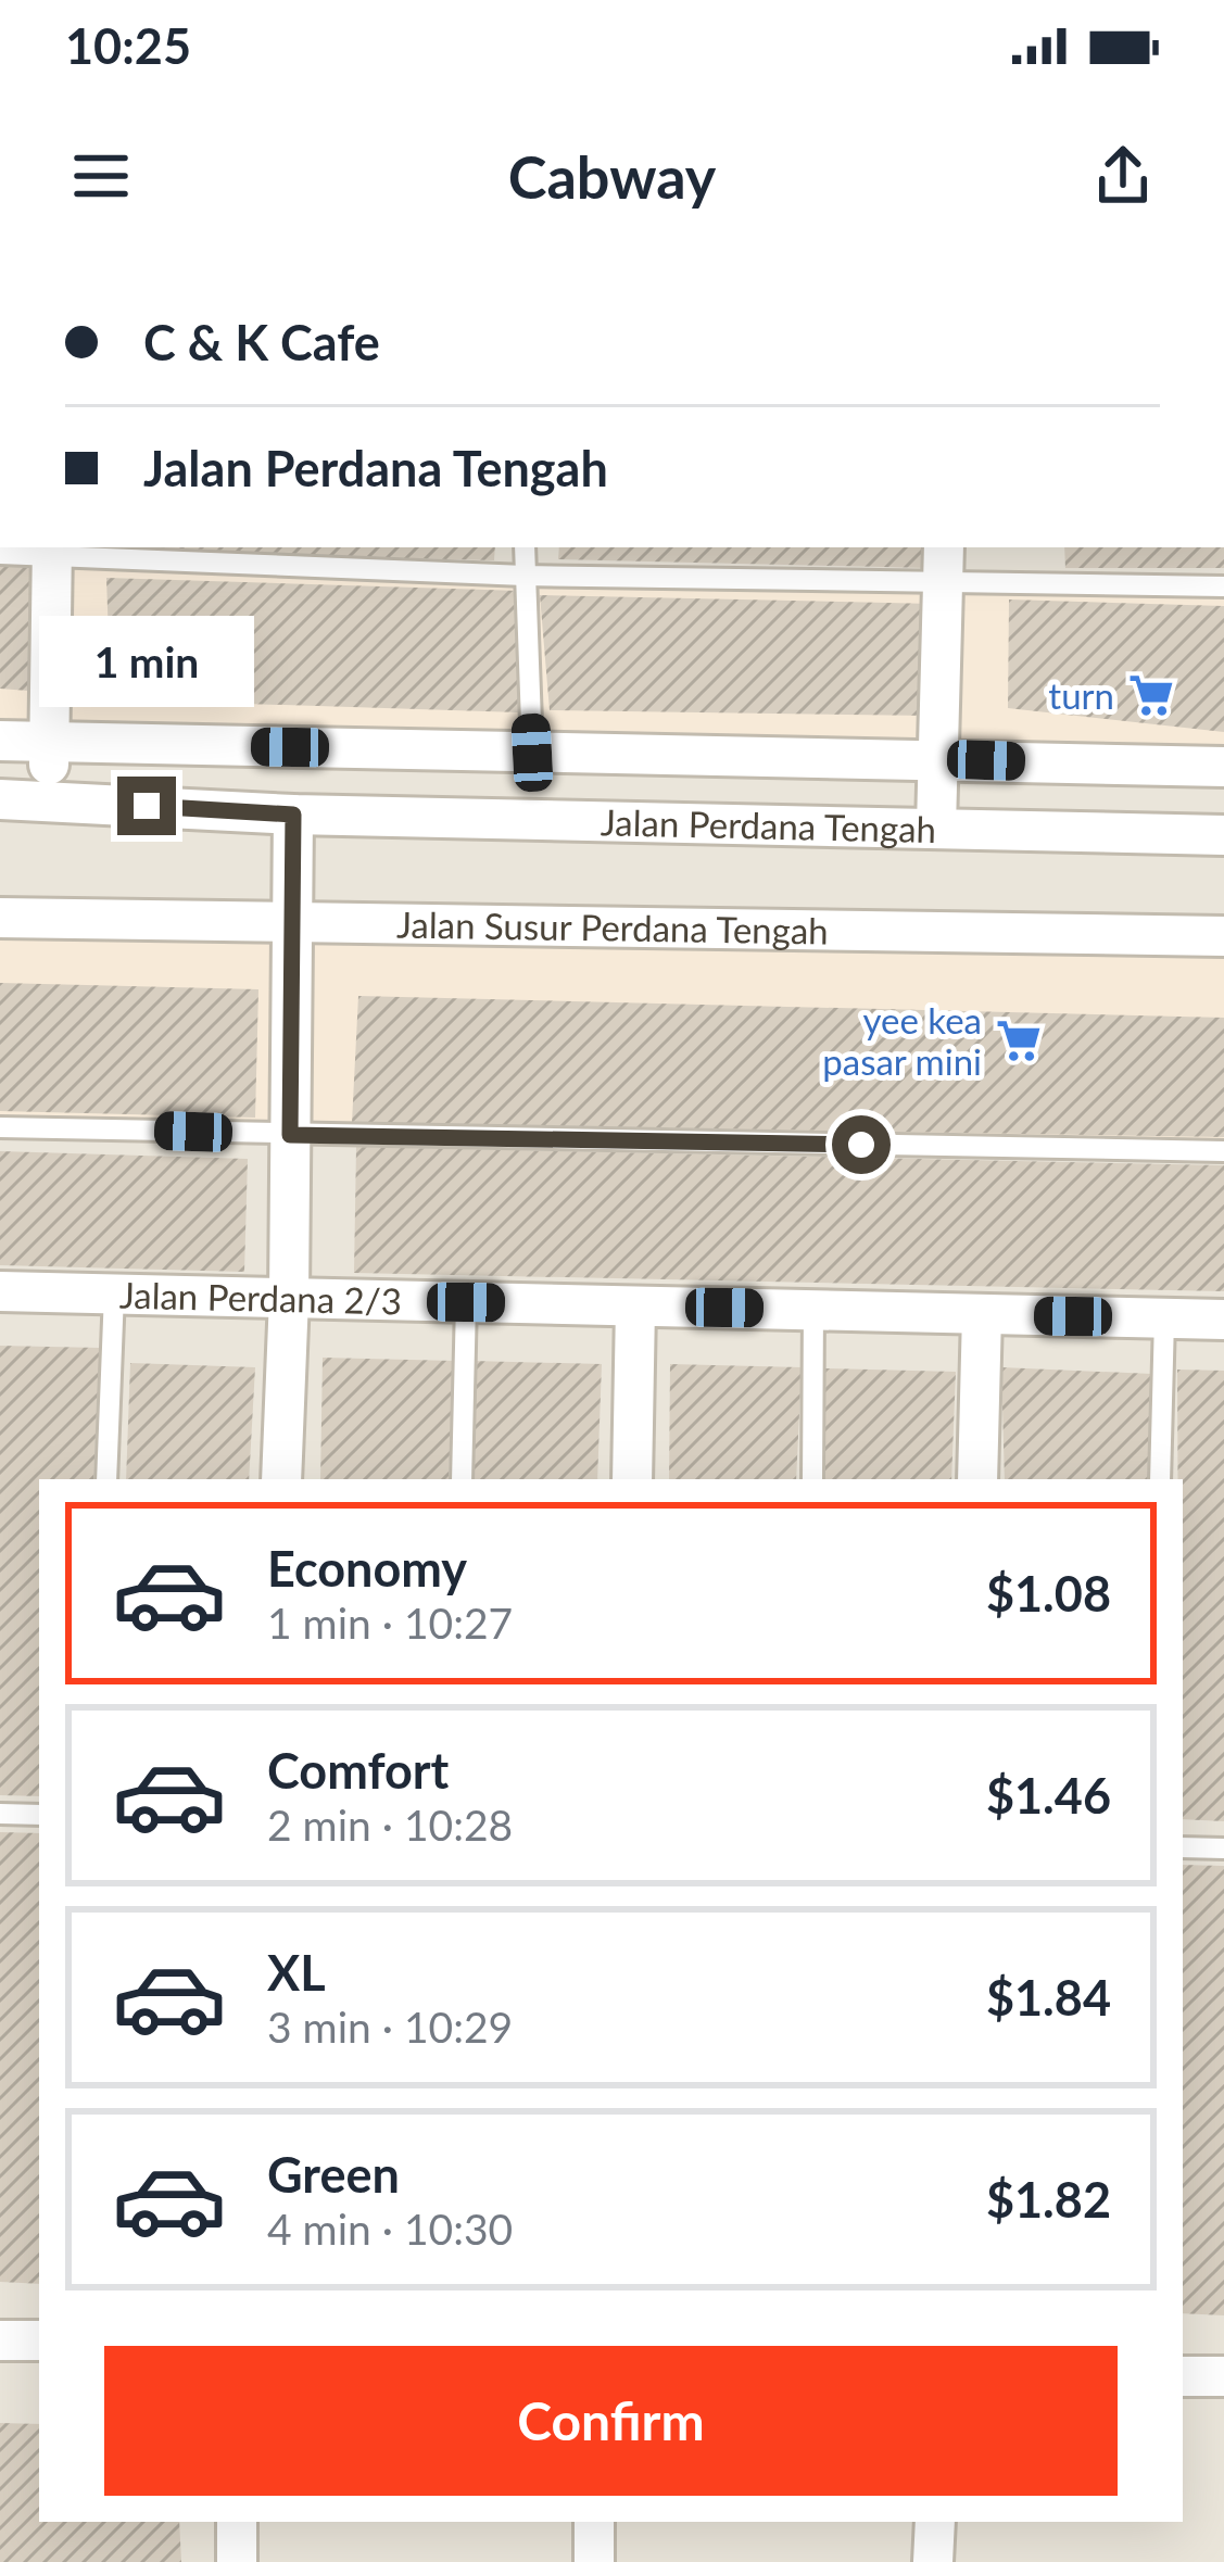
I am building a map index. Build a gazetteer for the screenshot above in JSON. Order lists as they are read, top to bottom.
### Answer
{
  "streets": {
    "street": ["Jalan Perdana Tengah", "Jalan Susur Perdana Tengah", "Jalan Perdana 2/3"]
  },
  "places": {
    "supermarket": ["turn", "yee kea pasar mini"]
  },
  "page": {
    "status": "10:25",
    "header": "Cabway",
    "banner": ["C & K Cafe", "Jalan Perdana Tengah"],
    "bubble": "1 min",
    "list": [
      {
        "name": "Economy",
        "note": "1 min · 10:27",
        "value": "$1.08"
      },
      {
        "name": "Comfort",
        "note": "2 min · 10:28",
        "value": "$1.46"
      },
      {
        "name": "XL",
        "note": "3 min · 10:29",
        "value": "$1.84"
      },
      {
        "name": "Green",
        "note": "4 min · 10:30",
        "value": "$1.82"
      }
    ],
    "buttons": "Confirm"
  }
}
